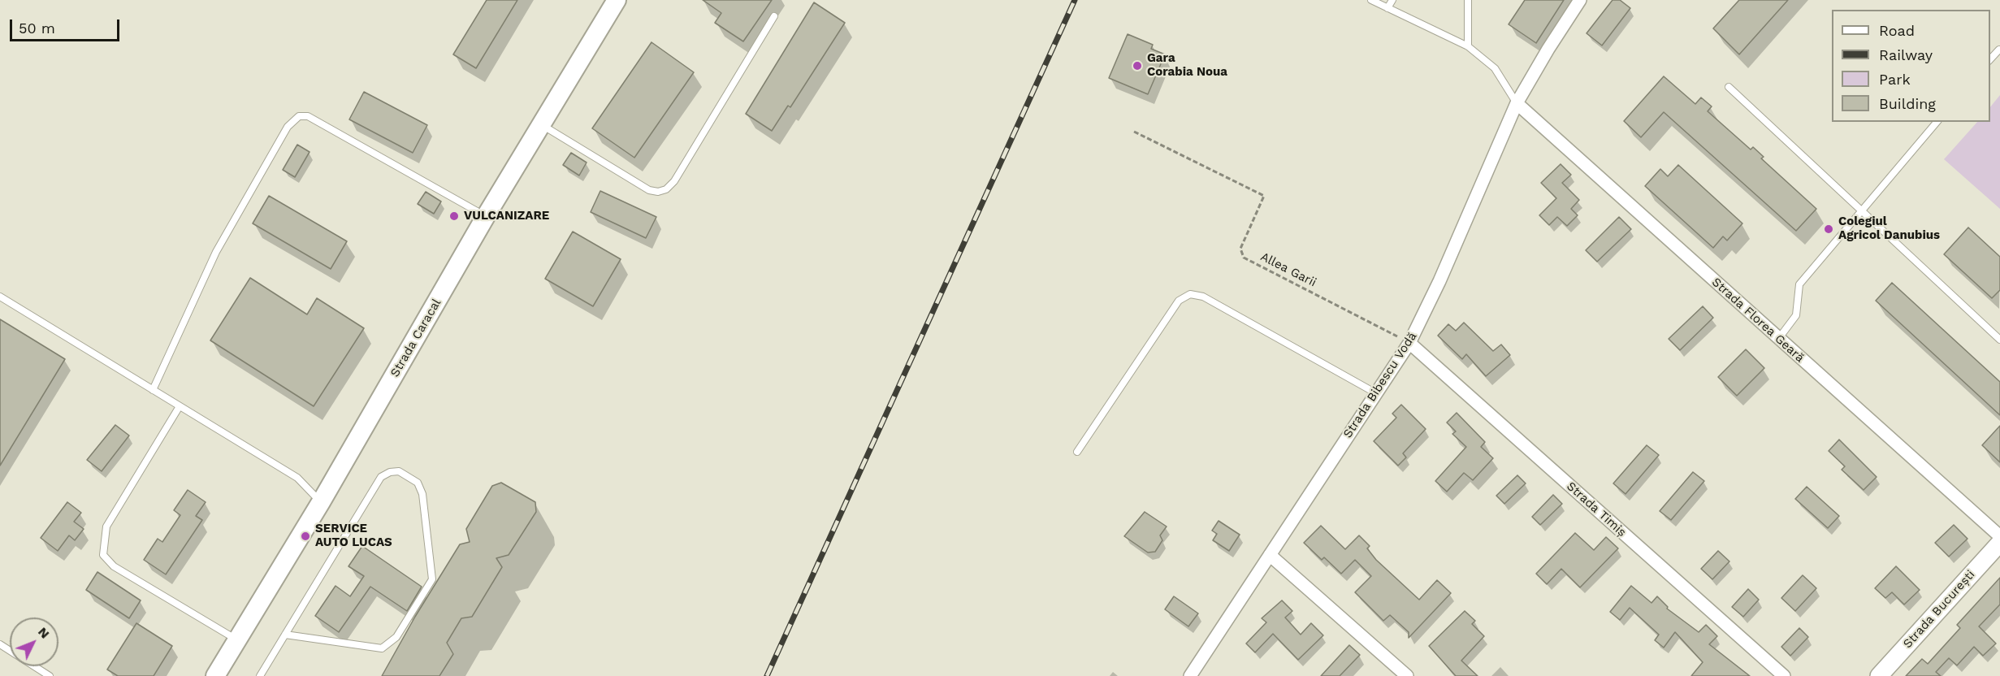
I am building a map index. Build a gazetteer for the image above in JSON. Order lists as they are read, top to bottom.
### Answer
{
  "streets": {
    "main road": ["Strada Caracal"],
    "street": [
      "Strada Florea Geară",
      "Strada Bibescu Vodă",
      "Strada Timiș",
      "Strada București"
    ],
    "path": ["Allea Garii"]
  },
  "crossings": [
    ["Allea Garii", "Strada Bibescu Vodă"],
    ["Allea Garii", "Strada Timiș"],
    ["Strada Florea Geară", "Strada Bibescu Vodă"],
    ["Strada Bibescu Vodă", "Strada Timiș"]
  ],
  "places": [
    "Gara Corabia Noua",
    "VULCANIZARE",
    "Colegiul Agricol Danubius",
    "SERVICE AUTO LUCAS"
  ],
  "legend": [
    "Road",
    "Railway",
    "Park",
    "Building"
  ],
  "scale_bar": "50 m",
  "north": "top right"
}
